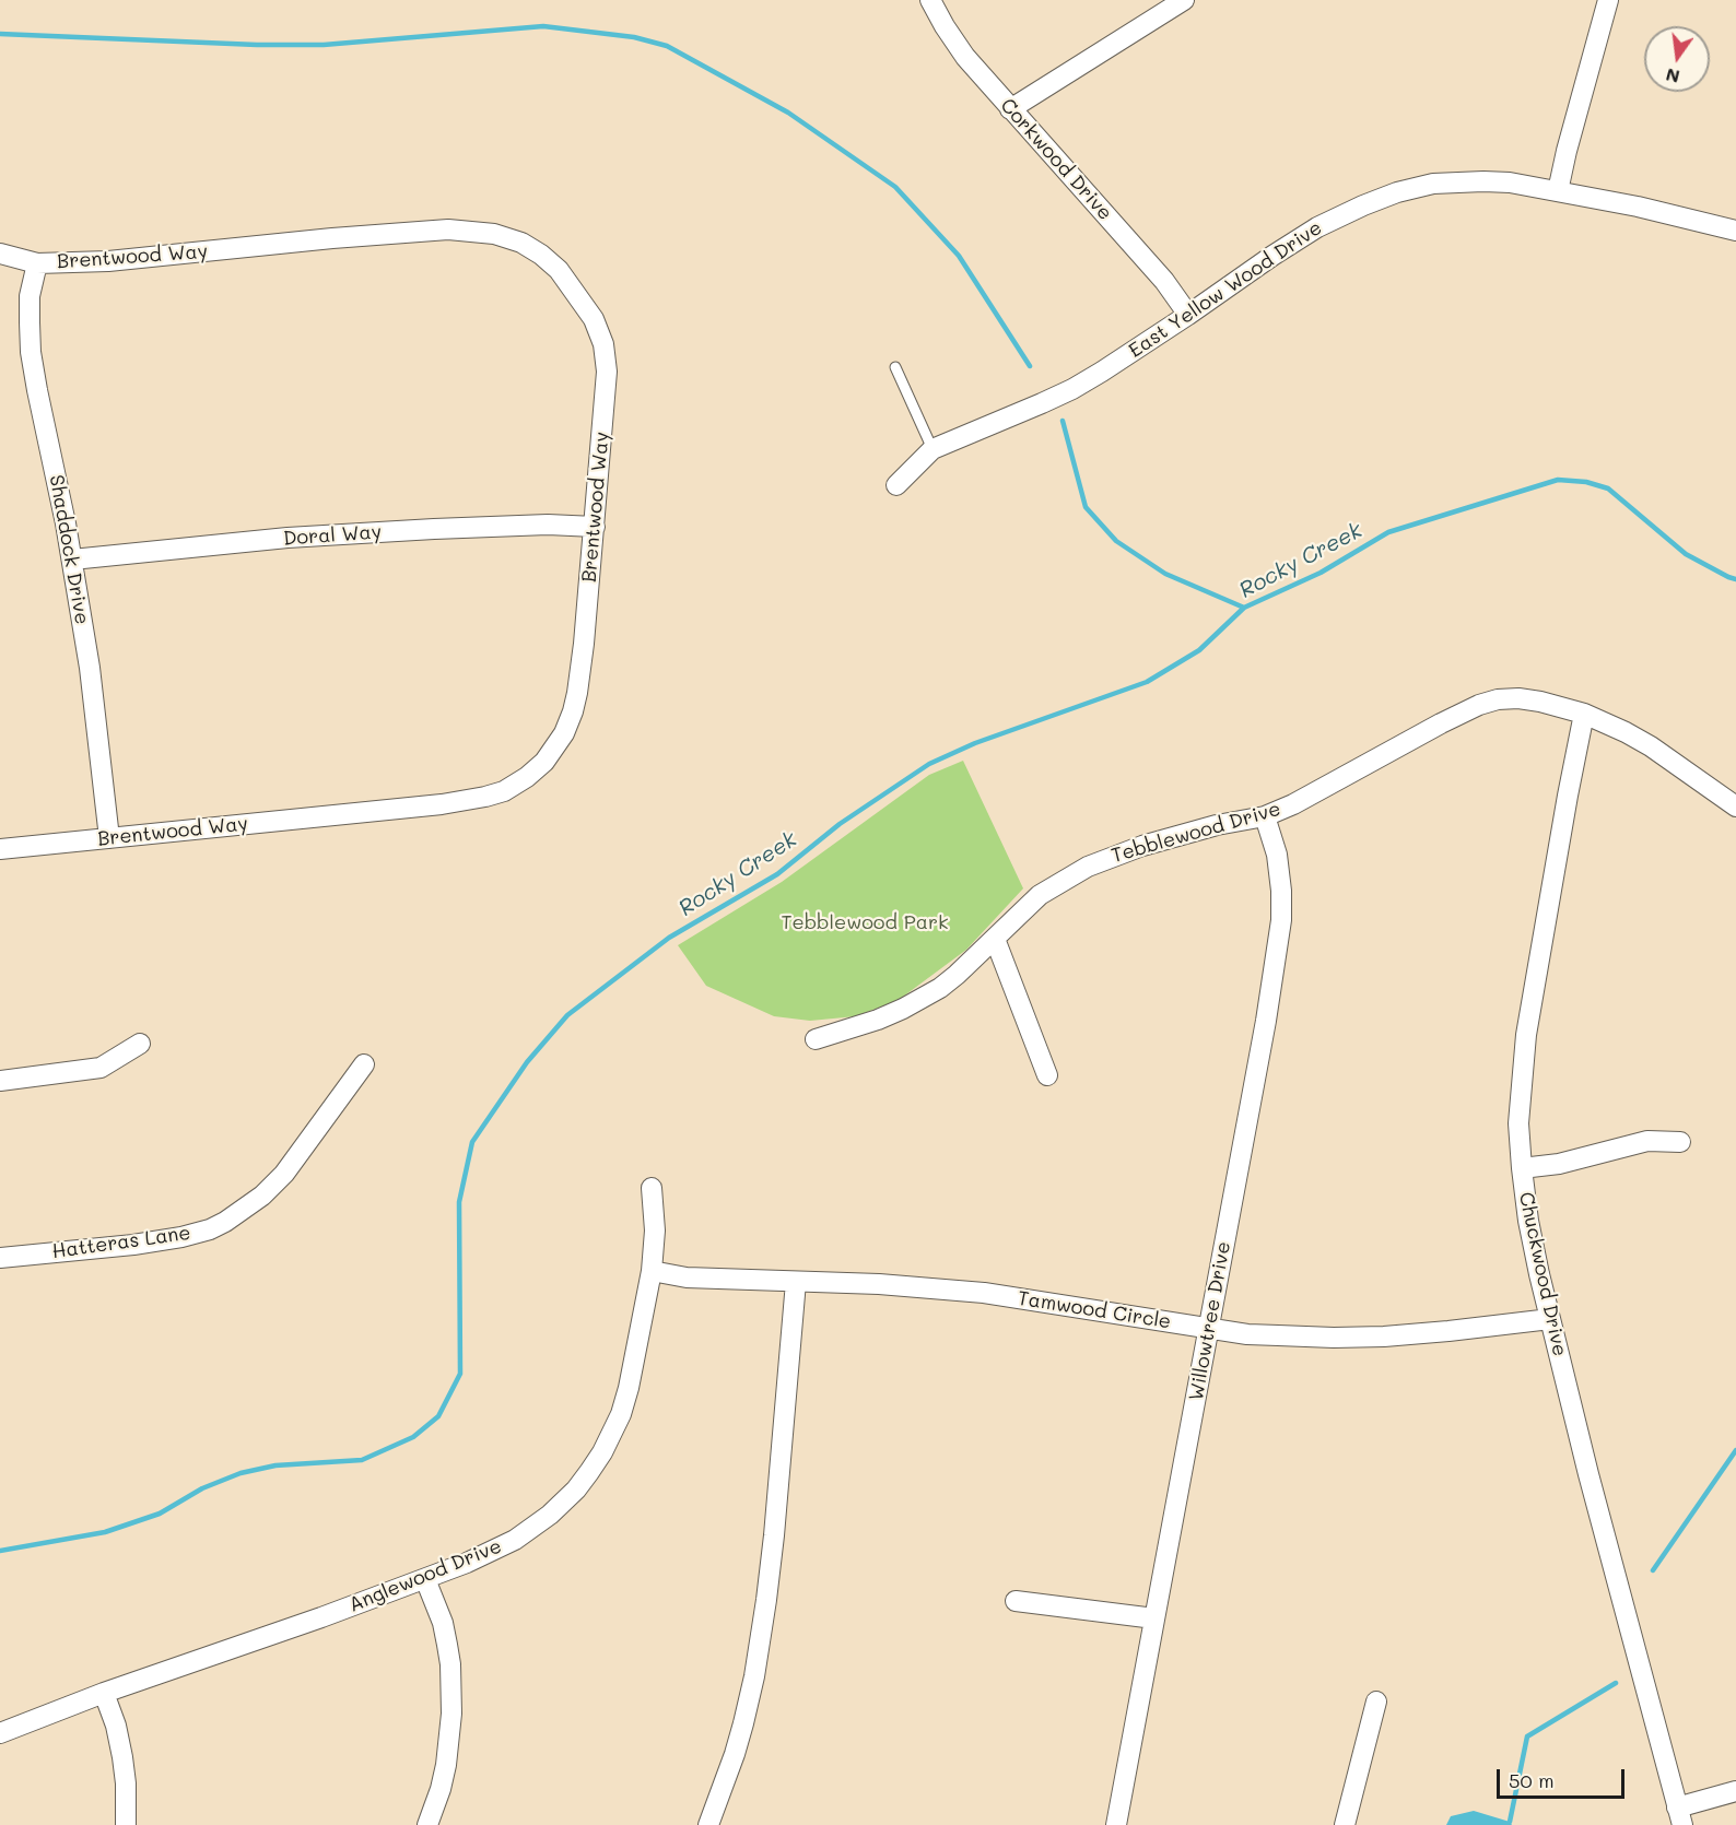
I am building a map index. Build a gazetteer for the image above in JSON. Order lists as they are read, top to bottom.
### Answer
{
  "streets": {
    "street": [
      "Corkwood Drive",
      "Brentwood Way",
      "East Yellow Wood Drive",
      "Doral Way",
      "Shaddock Drive",
      "Tebblewood Drive",
      "Hatteras Lane",
      "Chuckwood Drive",
      "Tamwood Circle",
      "Willowtree Drive",
      "Anglewood Drive"
    ]
  },
  "crossings": [
    ["Corkwood Drive", "East Yellow Wood Drive"],
    ["Brentwood Way", "Doral Way"],
    ["Brentwood Way", "Shaddock Drive"],
    ["Doral Way", "Shaddock Drive"],
    ["Tebblewood Drive", "Chuckwood Drive"],
    ["Tebblewood Drive", "Willowtree Drive"],
    ["Chuckwood Drive", "Tamwood Circle"],
    ["Tamwood Circle", "Willowtree Drive"],
    ["Tamwood Circle", "Anglewood Drive"]
  ],
  "water": ["Rocky Creek"],
  "parks": ["Tebblewood Park"],
  "scale_bar": "50 m",
  "north": "bottom"
}
